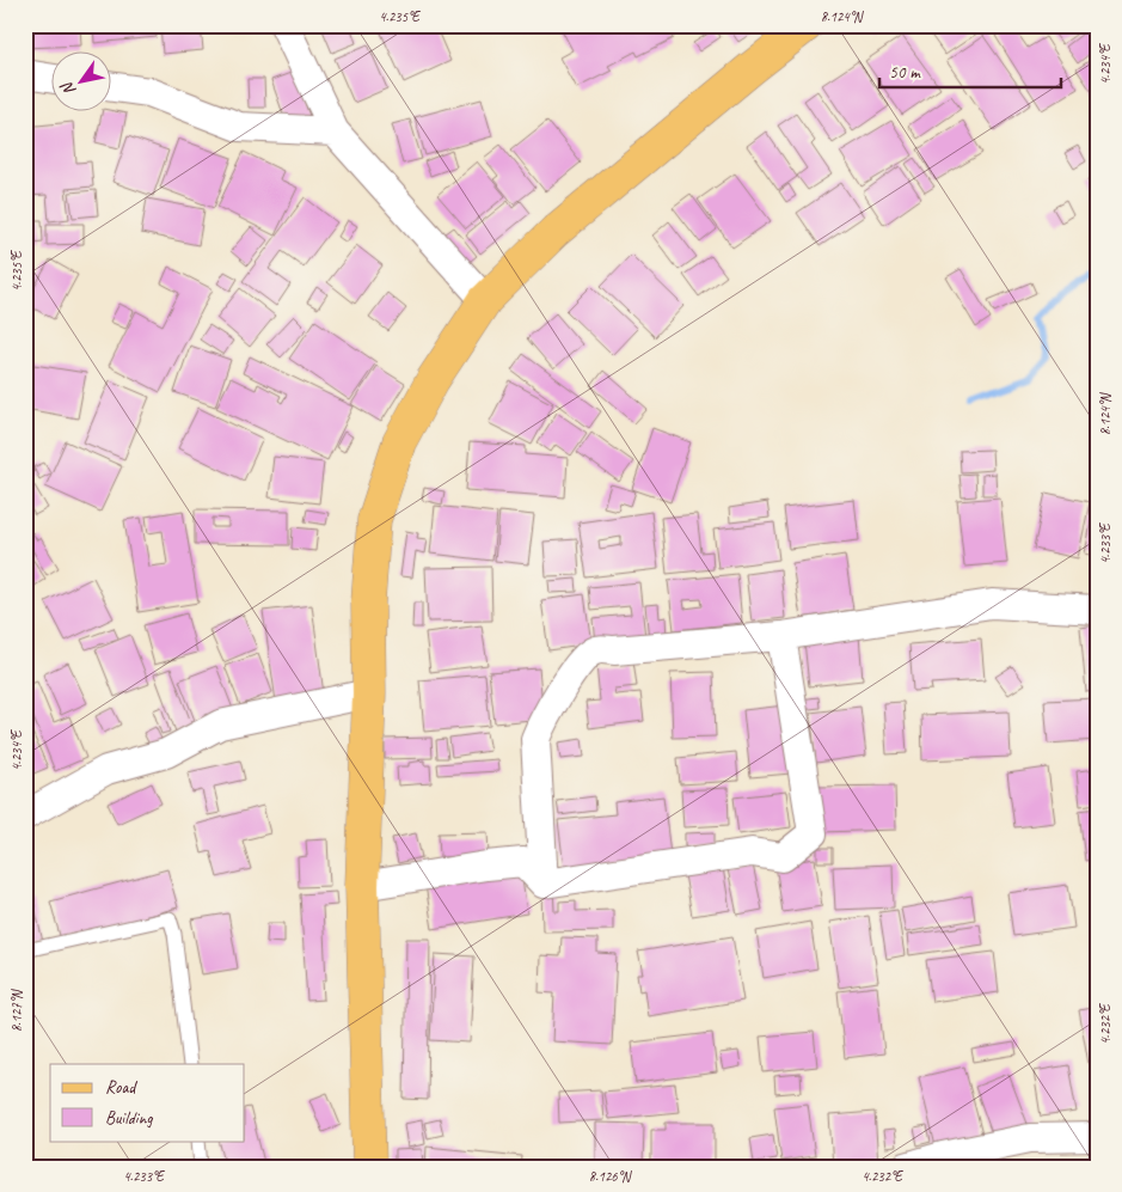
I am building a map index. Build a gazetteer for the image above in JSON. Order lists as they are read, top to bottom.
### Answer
{
  "legend": ["Road", "Building"],
  "scale_bar": "50 m",
  "north": "bottom left",
  "coordinates": [
    "4.235°E",
    "8.124°N",
    "4.234°E",
    "4.233°E",
    "8.127°N",
    "4.232°E",
    "8.126°N"
  ]
}
